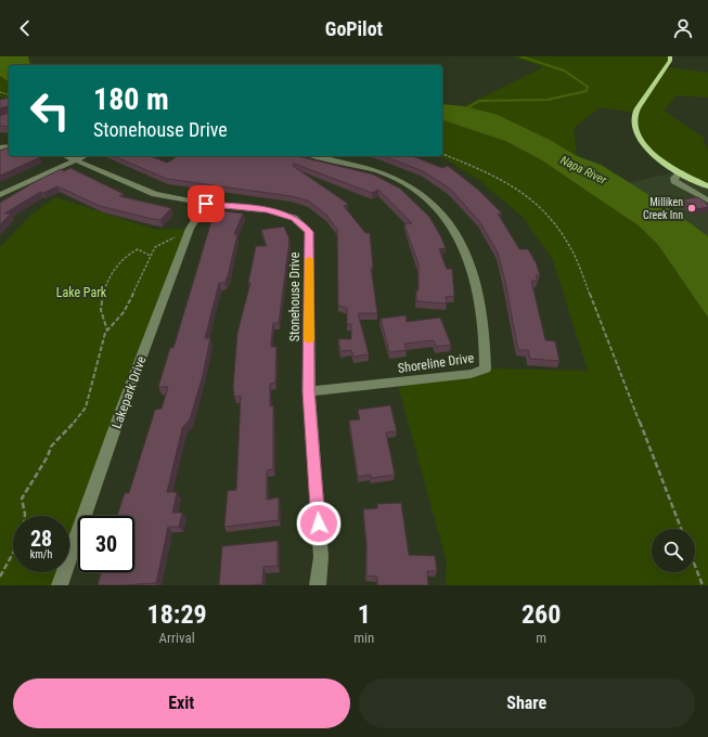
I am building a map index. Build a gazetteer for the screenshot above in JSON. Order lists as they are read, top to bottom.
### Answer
{
  "streets": {
    "street": ["Stonehouse Drive", "Shoreline Drive", "Lakepark Drive"]
  },
  "crossings": [
    ["Stonehouse Drive", "Shoreline Drive"],
    ["Stonehouse Drive", "Lakepark Drive"]
  ],
  "water": ["Napa River"],
  "parks": ["Lake Park"],
  "places": ["Milliken Creek Inn"],
  "page": {
    "header": "GoPilot",
    "turn": ["180 m", "Stonehouse Drive"],
    "speed": "28 km/h",
    "limit": "30",
    "eta": [
      "18:29",
      "Arrival",
      "1",
      "min",
      "260",
      "m"
    ],
    "buttons": ["Exit", "Share"]
  }
}
